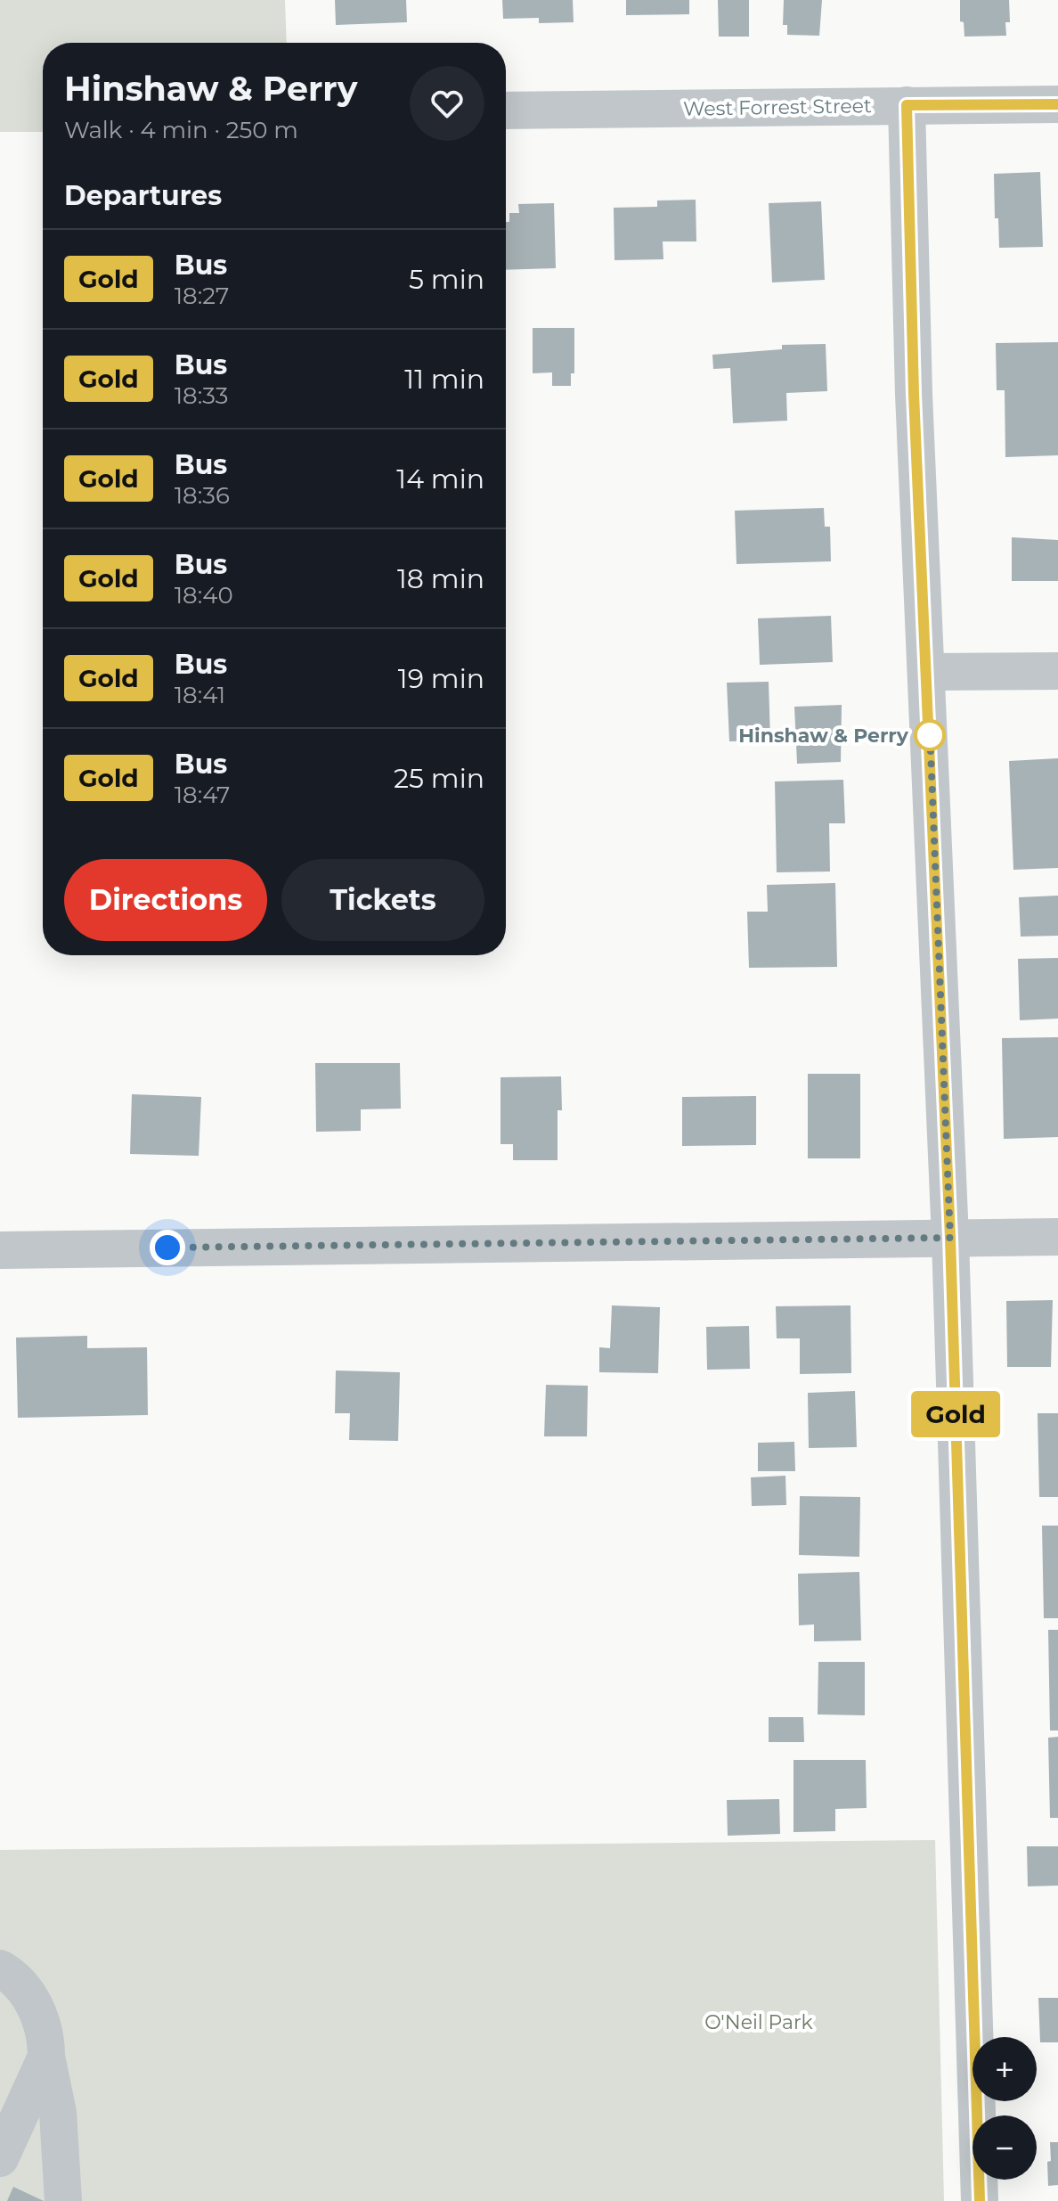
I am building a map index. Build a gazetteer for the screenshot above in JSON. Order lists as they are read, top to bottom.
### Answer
{
  "streets": {
    "street": ["West Forrest Street"]
  },
  "parks": ["O'Neil Park"],
  "places": ["Hinshaw & Perry"],
  "lines": ["bus line Gold"],
  "page": {
    "on_map": "Gold",
    "heading": [
      ["Hinshaw & Perry", "Walk · 4 min · 250 m"],
      "Departures"
    ],
    "list": [
      {
        "mark": "Gold",
        "name": "Bus",
        "note": "18:27",
        "value": "5 min"
      },
      {
        "mark": "Gold",
        "name": "Bus",
        "note": "18:33",
        "value": "11 min"
      },
      {
        "mark": "Gold",
        "name": "Bus",
        "note": "18:36",
        "value": "14 min"
      },
      {
        "mark": "Gold",
        "name": "Bus",
        "note": "18:40",
        "value": "18 min"
      },
      {
        "mark": "Gold",
        "name": "Bus",
        "note": "18:41",
        "value": "19 min"
      },
      {
        "mark": "Gold",
        "name": "Bus",
        "note": "18:47",
        "value": "25 min"
      }
    ],
    "buttons": ["Directions", "Tickets"],
    "map_buttons": ["+", "−"]
  }
}
